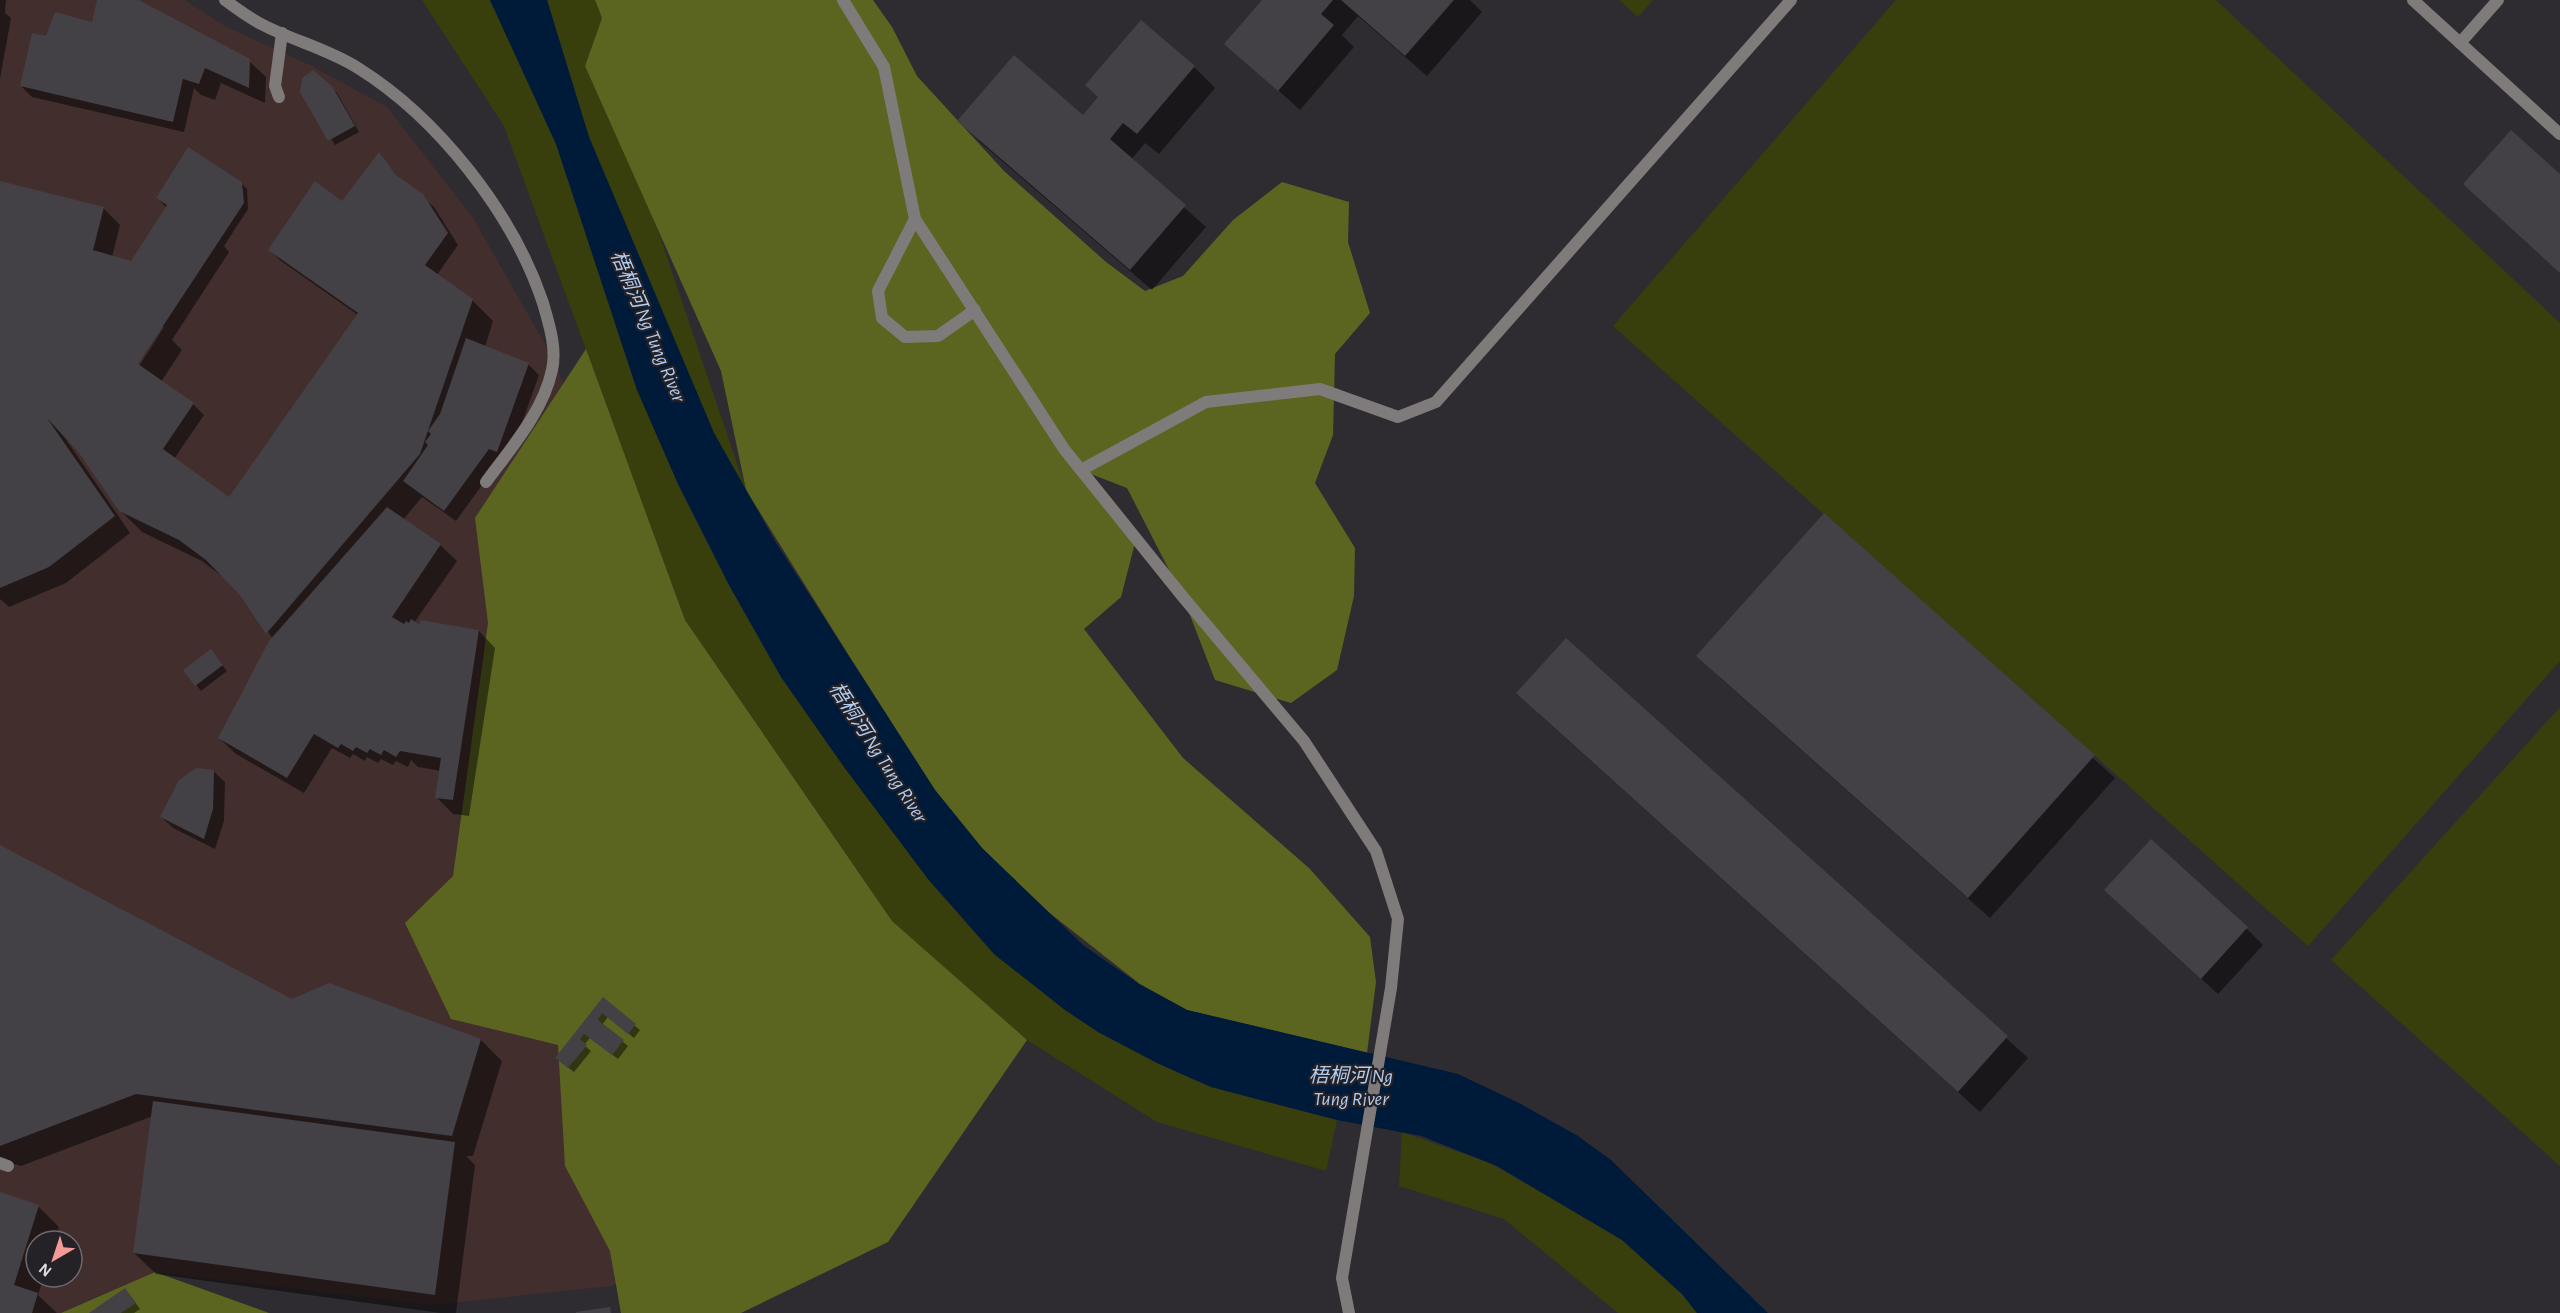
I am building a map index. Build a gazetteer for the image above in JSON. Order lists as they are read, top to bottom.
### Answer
{
  "water": ["梧桐河 Ng Tung River"],
  "north": "bottom left"
}
